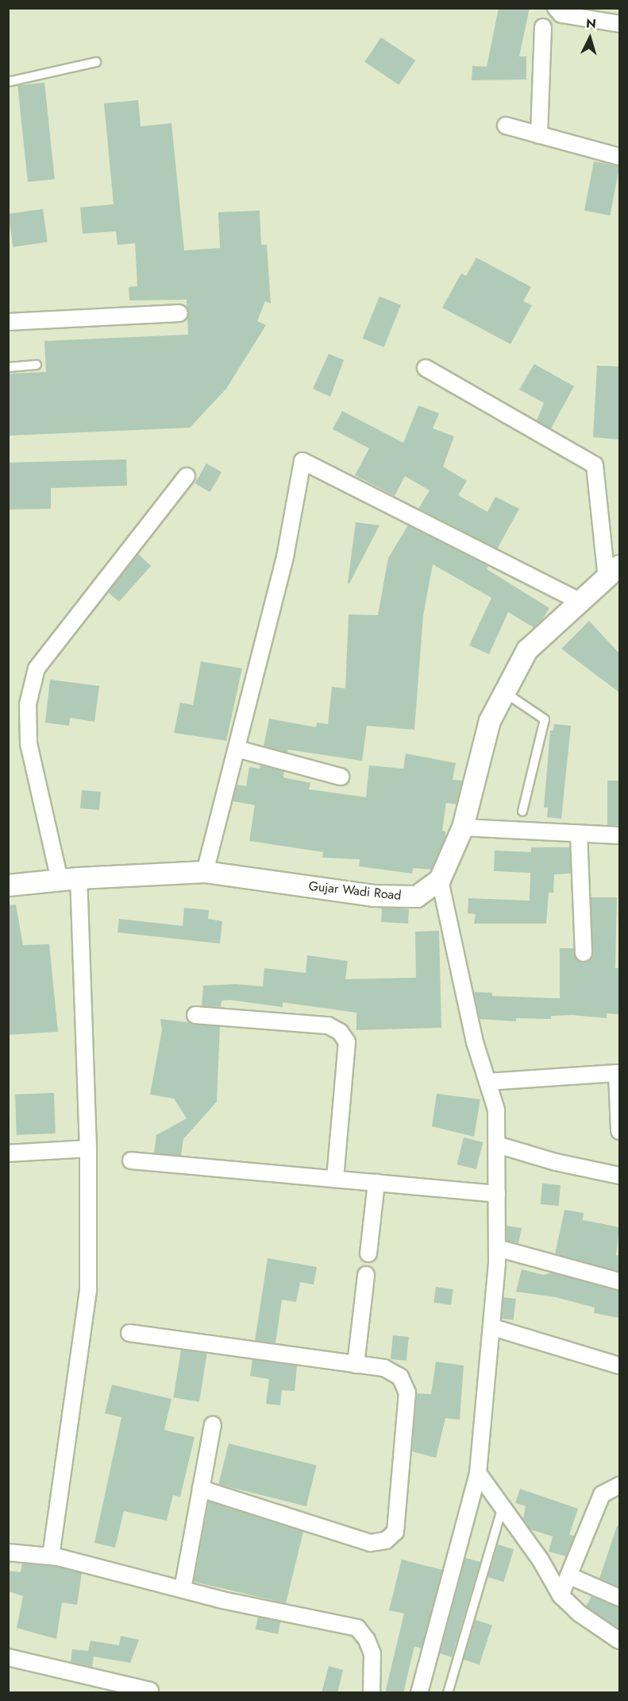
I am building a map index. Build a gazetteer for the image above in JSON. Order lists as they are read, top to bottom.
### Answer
{
  "streets": {
    "street": ["Gujar Wadi Road"]
  },
  "north": "top"
}
